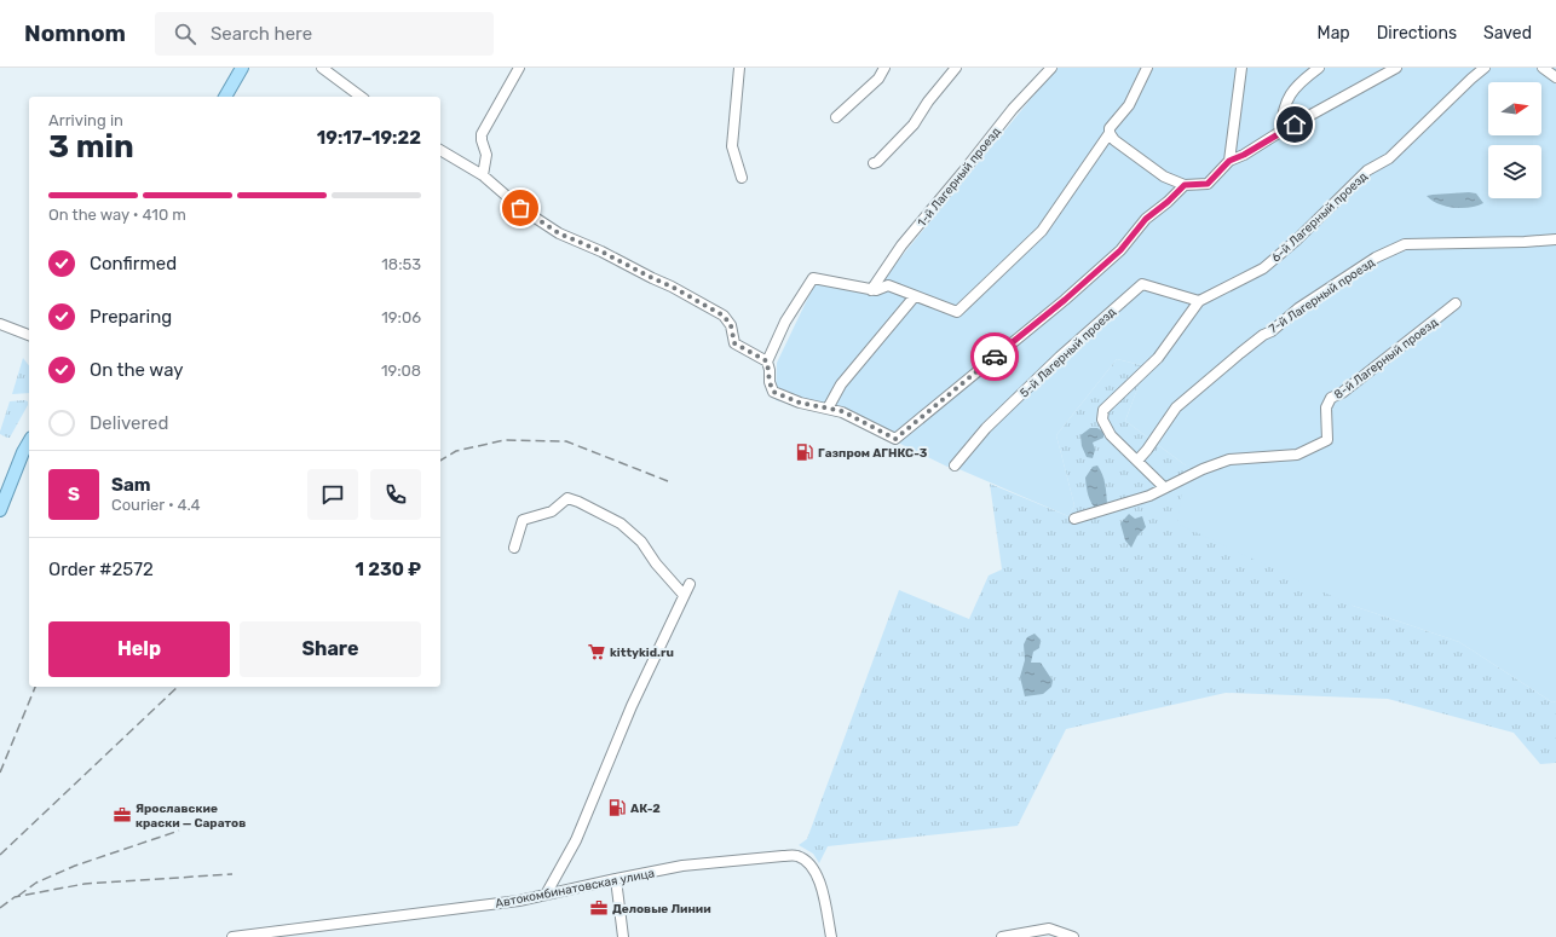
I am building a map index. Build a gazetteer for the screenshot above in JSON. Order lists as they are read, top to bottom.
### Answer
{
  "streets": {
    "street": [
      "1-й Лагерный проезд",
      "6-й Лагерный проезд",
      "7-й Лагерный проезд",
      "5-й Лагерный проезд",
      "8-й Лагерный проезд",
      "Автокомбинатовская улица"
    ]
  },
  "crossings": [
    ["6-й Лагерный проезд", "7-й Лагерный проезд"],
    ["6-й Лагерный проезд", "5-й Лагерный проезд"],
    ["6-й Лагерный проезд", "8-й Лагерный проезд"]
  ],
  "places": {
    "fuel station": ["Газпром АГНКС-3", "АК-2"],
    "supermarket": ["kittykid.ru"],
    "office": ["Ярославские краски — Саратов", "Деловые Линии"]
  },
  "north": "right",
  "page": {
    "header": "Nomnom",
    "search": "Search here",
    "nav": ["Map", "Directions", "Saved"],
    "heading": ["3 min", "Arriving in", "19:17–19:22"],
    "panel": [
      "Sam",
      "Courier · 4.4",
      "Order #2572",
      "1 230 ₽"
    ],
    "bar": "On the way · 410 m",
    "list": [
      ["Confirmed", "18:53"],
      ["Preparing", "19:06"],
      ["On the way", "19:08"],
      "Delivered"
    ],
    "round": "S",
    "buttons": ["Help", "Share"]
  }
}
